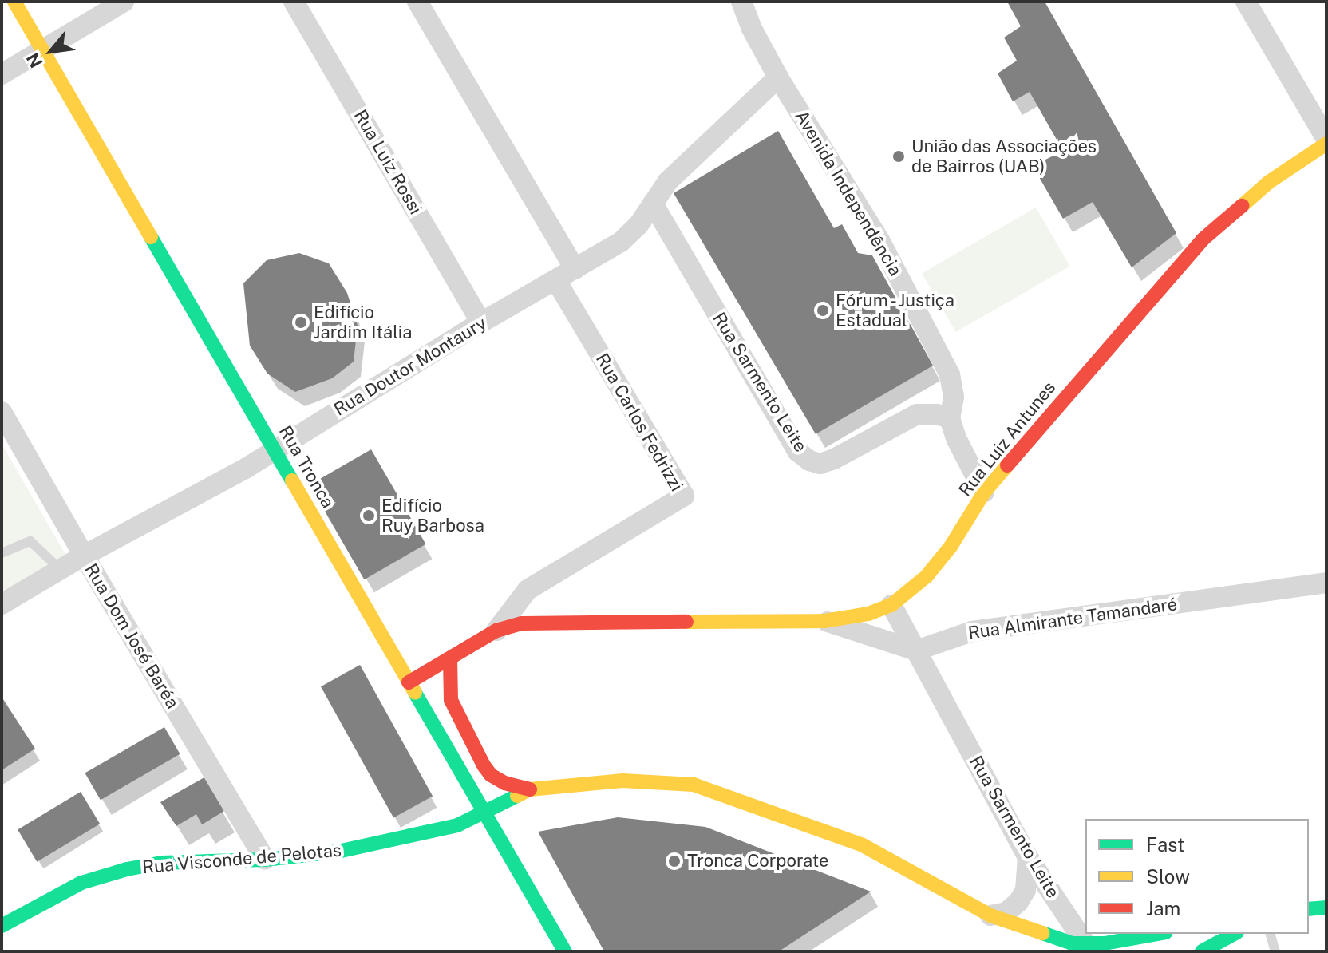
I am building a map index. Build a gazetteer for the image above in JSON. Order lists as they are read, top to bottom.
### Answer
{
  "streets": {
    "street": [
      "Rua Luiz Rossi",
      "Avenida Independência",
      "Rua Doutor Montaury",
      "Rua Sarmento Leite",
      "Rua Carlos Fedrizzi",
      "Rua Luiz Antunes",
      "Rua Tronca",
      "Rua Almirante Tamandaré",
      "Rua Dom José Baréa",
      "Rua Visconde de Pelotas"
    ]
  },
  "crossings": [
    ["Rua Luiz Rossi", "Rua Doutor Montaury"],
    ["Avenida Independência", "Rua Doutor Montaury"],
    ["Avenida Independência", "Rua Sarmento Leite"],
    ["Avenida Independência", "Rua Luiz Antunes"],
    ["Rua Doutor Montaury", "Rua Sarmento Leite"],
    ["Rua Doutor Montaury", "Rua Carlos Fedrizzi"],
    ["Rua Doutor Montaury", "Rua Tronca"],
    ["Rua Doutor Montaury", "Rua Dom José Baréa"],
    ["Rua Sarmento Leite", "Rua Luiz Antunes"],
    ["Rua Sarmento Leite", "Rua Almirante Tamandaré"],
    ["Rua Sarmento Leite", "Rua Visconde de Pelotas"],
    ["Rua Carlos Fedrizzi", "Rua Luiz Antunes"],
    ["Rua Luiz Antunes", "Rua Tronca"],
    ["Rua Tronca", "Rua Visconde de Pelotas"],
    ["Rua Dom José Baréa", "Rua Visconde de Pelotas"]
  ],
  "places": [
    "União das Associações de Bairros (UAB)",
    "Fórum - Justiça Estadual",
    "Edifício Jardim Itália",
    "Edifício Ruy Barbosa",
    "Tronca Corporate"
  ],
  "legend": ["Fast", "Slow", "Jam"],
  "north": "bottom left"
}
